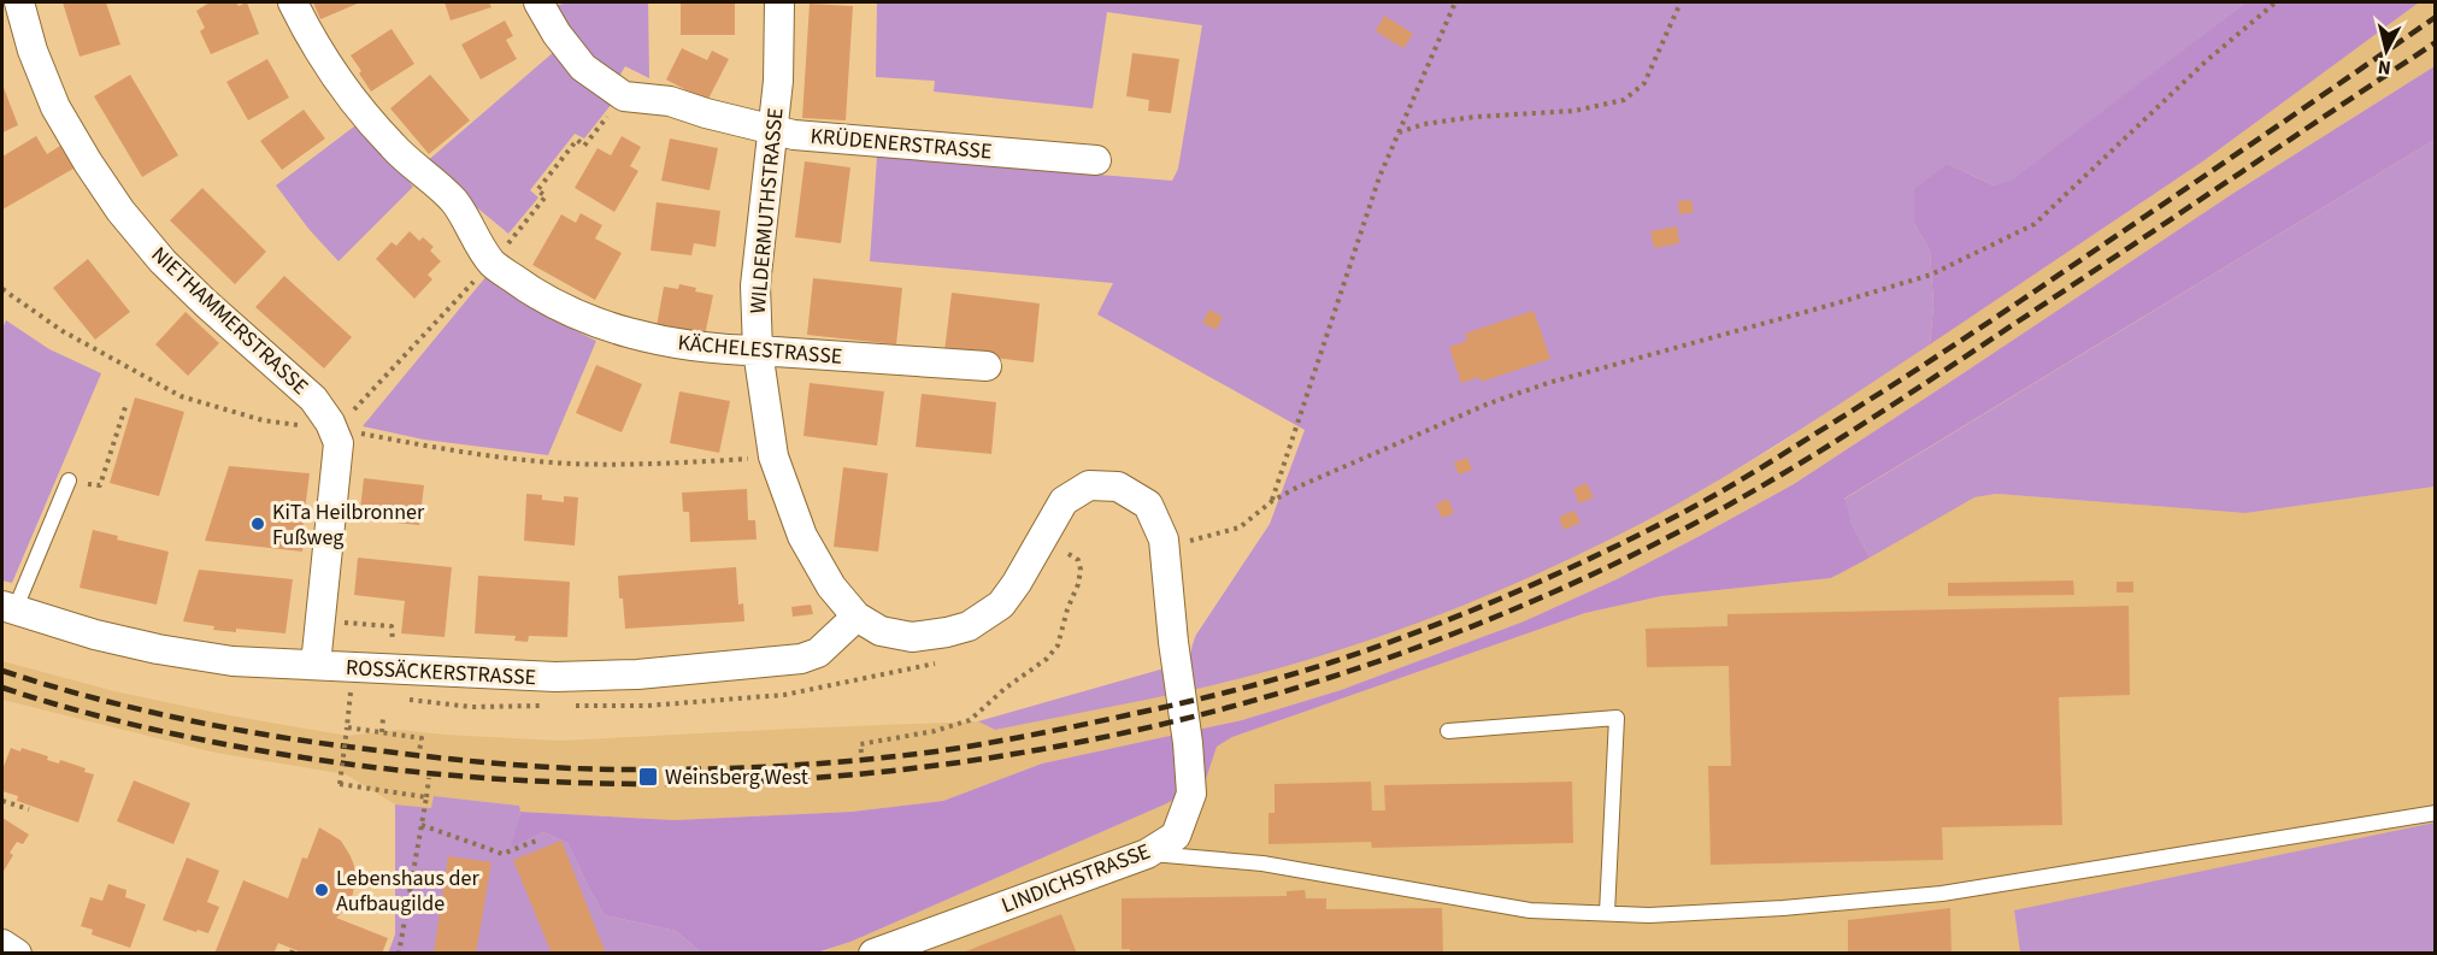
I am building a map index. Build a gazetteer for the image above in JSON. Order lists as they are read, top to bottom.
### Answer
{
  "streets": {
    "street": [
      "KRÜDENERSTRASSE",
      "WILDERMUTHSTRASSE",
      "NIETHAMMERSTRASSE",
      "KÄCHELESTRASSE",
      "ROSSÄCKERSTRASSE",
      "LINDICHSTRASSE"
    ]
  },
  "crossings": [
    ["KRÜDENERSTRASSE", "WILDERMUTHSTRASSE"],
    ["WILDERMUTHSTRASSE", "KÄCHELESTRASSE"],
    ["WILDERMUTHSTRASSE", "ROSSÄCKERSTRASSE"],
    ["WILDERMUTHSTRASSE", "LINDICHSTRASSE"],
    ["NIETHAMMERSTRASSE", "ROSSÄCKERSTRASSE"]
  ],
  "places": {
    "other": ["KiTa Heilbronner Fußweg", "Lebenshaus der Aufbaugilde"],
    "transit": ["Weinsberg West"]
  },
  "north": "bottom"
}
